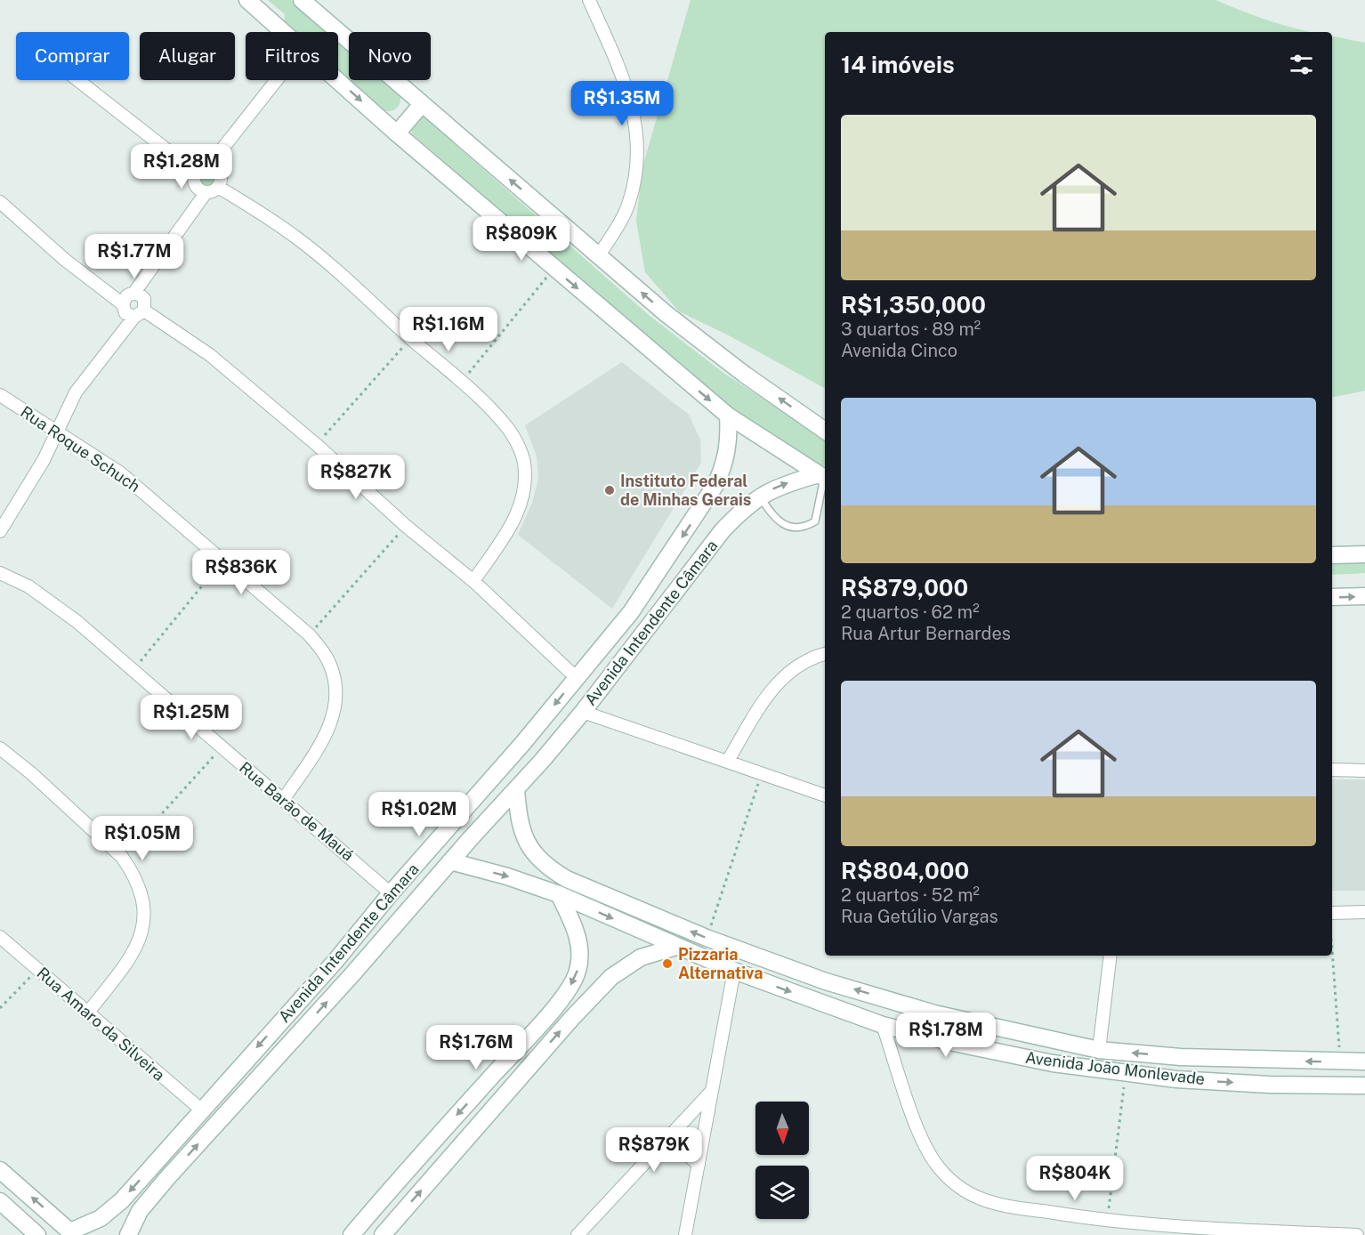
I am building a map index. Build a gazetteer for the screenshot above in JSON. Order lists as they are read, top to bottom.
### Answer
{
  "streets": {
    "main road": ["Avenida Intendente Câmara", "Avenida João Monlevade"],
    "street": ["Rua Roque Schuch", "Rua Barão de Mauá", "Rua Amaro da Silveira"]
  },
  "crossings": [
    ["Rua Roque Schuch", "Rua Barão de Mauá"],
    ["Avenida Intendente Câmara", "Rua Barão de Mauá"],
    ["Avenida Intendente Câmara", "Rua Amaro da Silveira"],
    ["Avenida Intendente Câmara", "Avenida João Monlevade"]
  ],
  "places": ["Instituto Federal de Minhas Gerais", "Pizzaria Alternativa"],
  "north": "bottom",
  "page": {
    "chip": [
      "Comprar",
      "Alugar",
      "Filtros",
      "Novo"
    ],
    "heading": "14 imóveis",
    "price": [
      "R$1.35M",
      "R$1.28M",
      "R$809K",
      "R$1.77M",
      "R$1.16M",
      "R$827K",
      "R$836K",
      "R$1.25M",
      "R$1.02M",
      "R$1.05M",
      "R$1.78M",
      "R$1.76M",
      "R$879K",
      "R$804K"
    ],
    "list": [
      {
        "name": "R$1,350,000",
        "note": "3 quartos · 89 m² · Avenida Cinco"
      },
      {
        "name": "R$879,000",
        "note": "2 quartos · 62 m² · Rua Artur Bernardes"
      },
      {
        "name": "R$804,000",
        "note": "2 quartos · 52 m² · Rua Getúlio Vargas"
      }
    ]
  }
}
